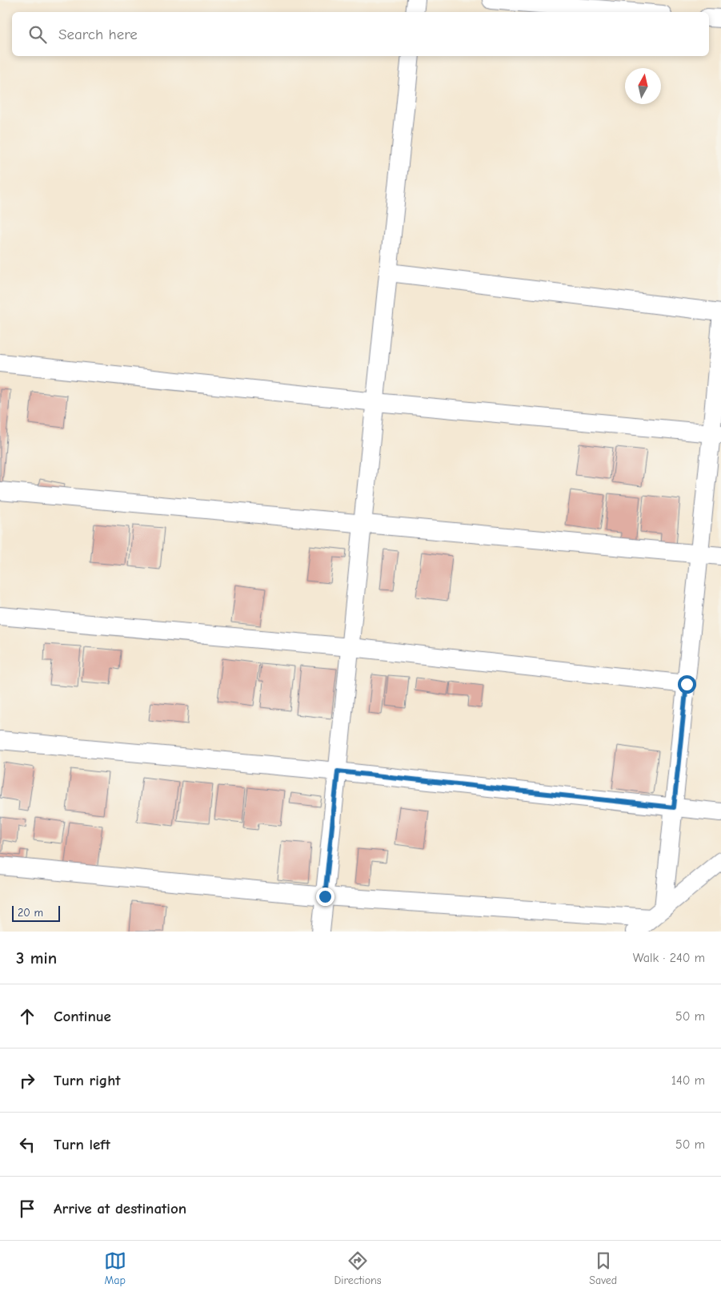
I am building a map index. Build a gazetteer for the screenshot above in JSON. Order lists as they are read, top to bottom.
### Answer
{
  "scale_bar": "20 m",
  "north": "top",
  "page": {
    "search": "Search here",
    "scale": "20 m",
    "heading": ["3 min", "Walk · 240 m"],
    "list": [
      ["Continue", "50 m"],
      ["Turn right", "140 m"],
      ["Turn left", "50 m"],
      "Arrive at destination"
    ],
    "nav": ["Map", "Directions", "Saved"]
  }
}
